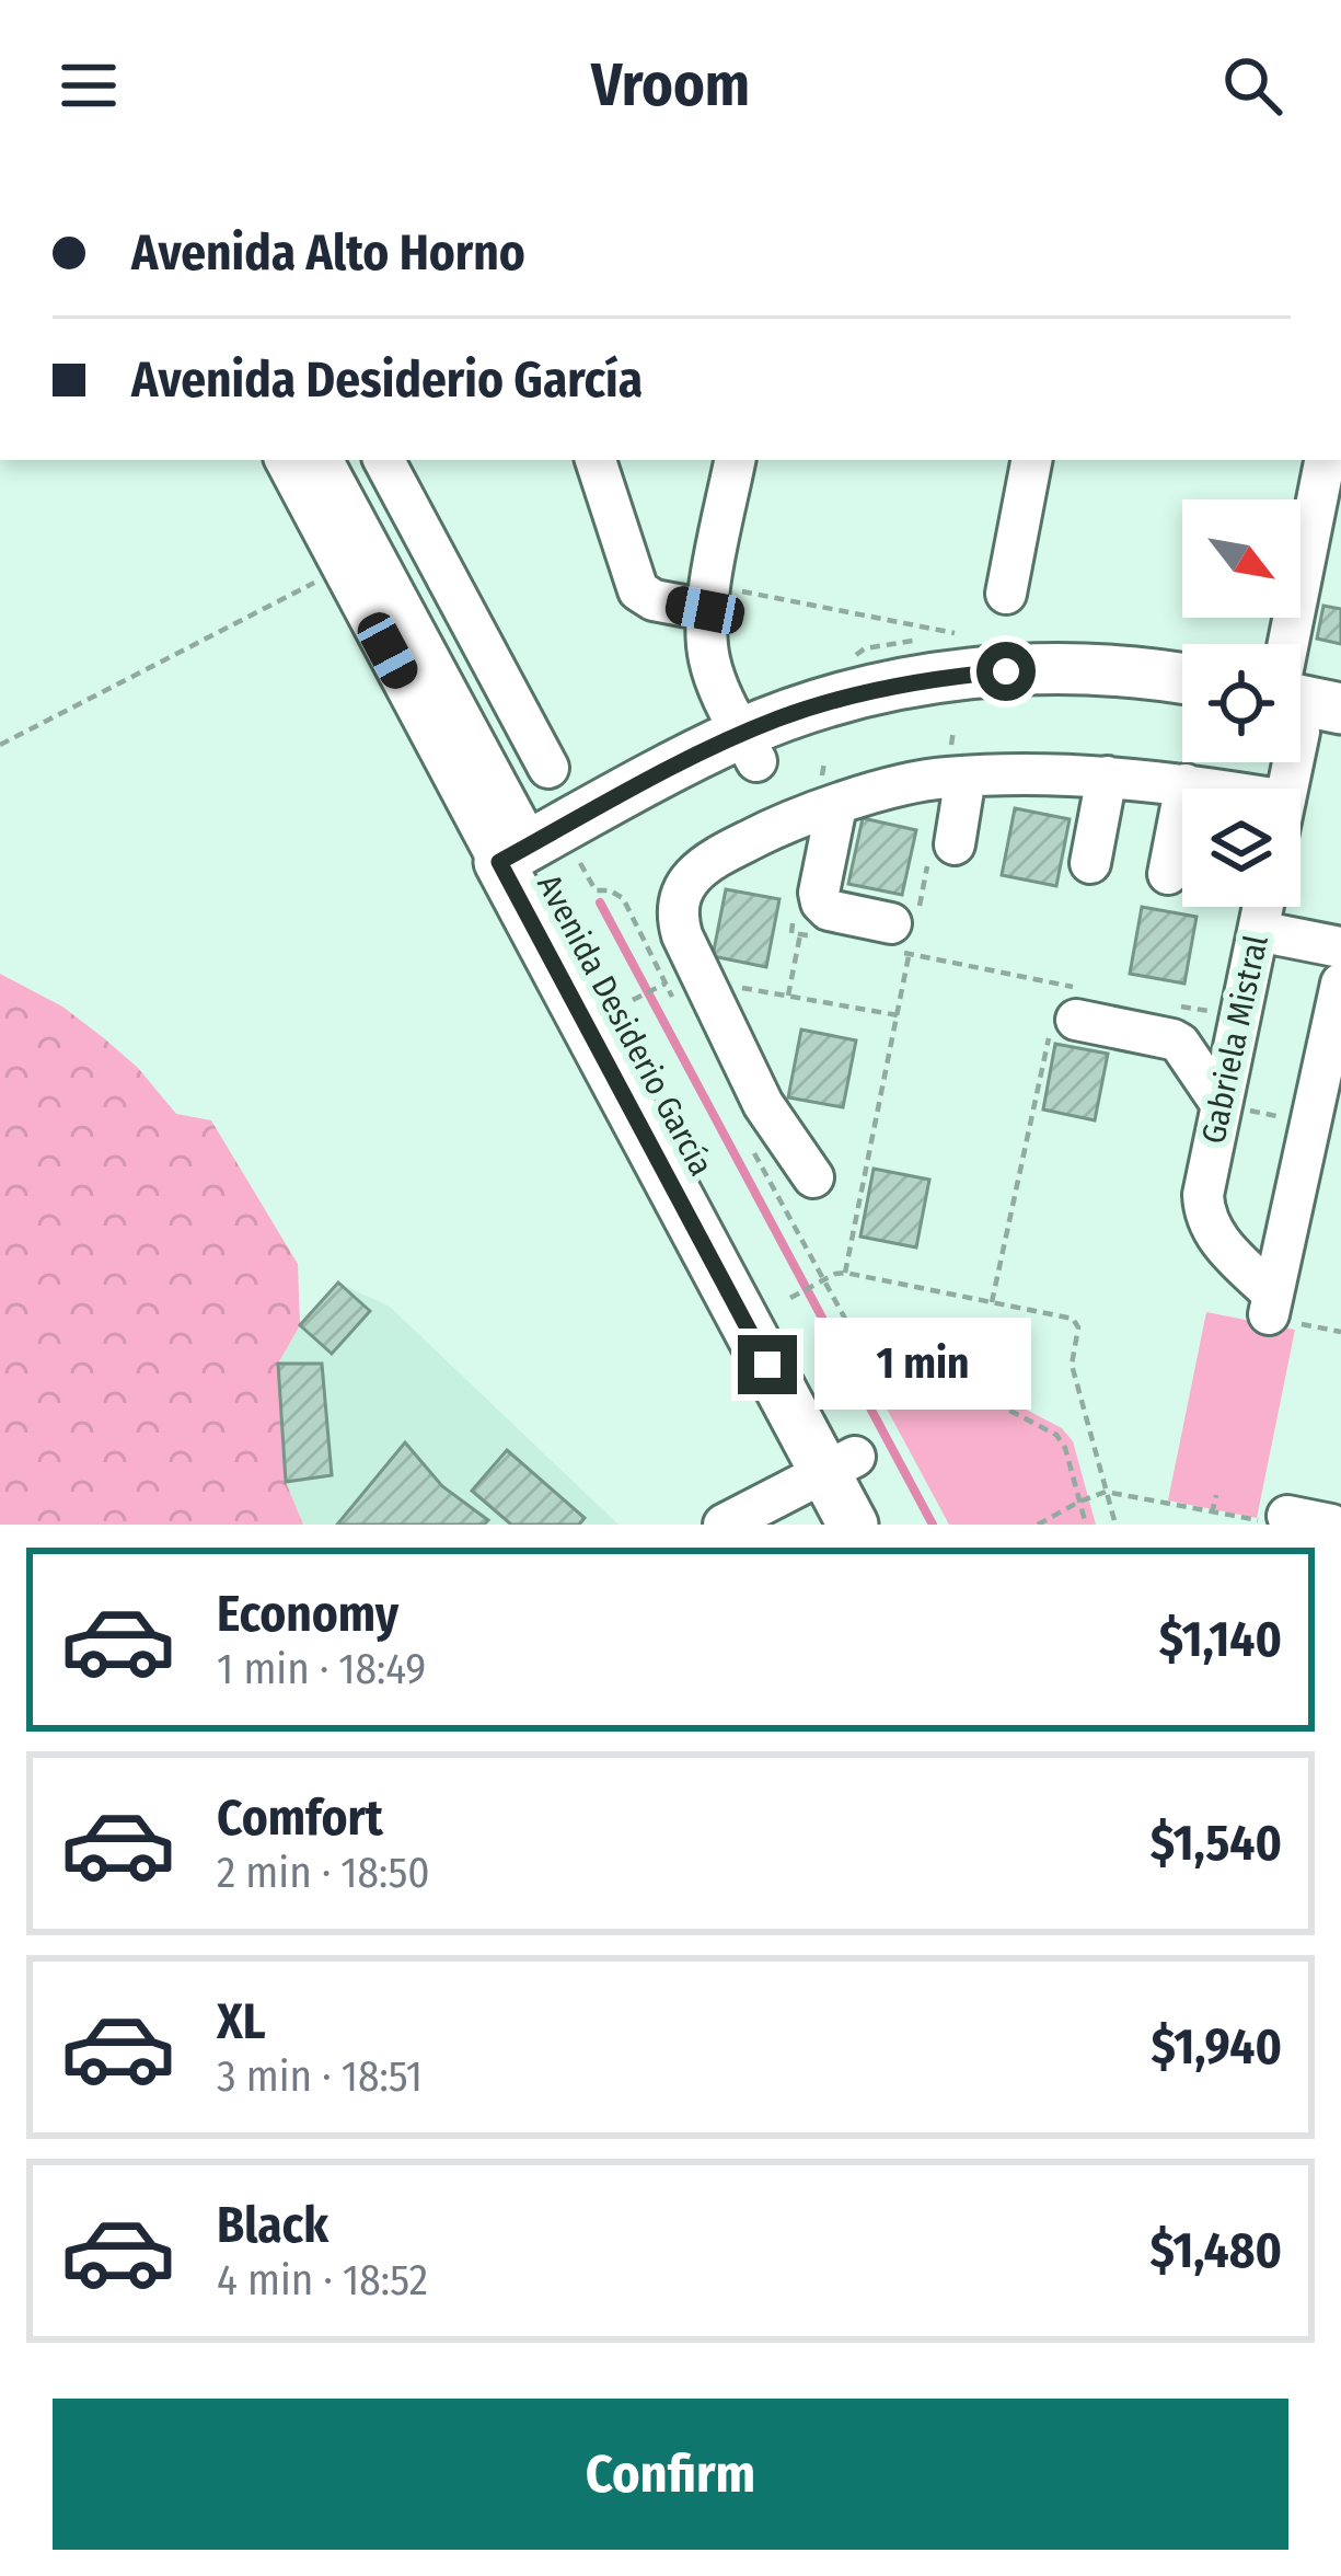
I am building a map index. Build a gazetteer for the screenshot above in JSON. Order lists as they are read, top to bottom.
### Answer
{
  "streets": {
    "main road": ["Avenida Desiderio García"],
    "street": ["Gabriela Mistral"]
  },
  "north": "bottom right",
  "page": {
    "header": "Vroom",
    "banner": ["Avenida Alto Horno", "Avenida Desiderio García"],
    "bubble": "1 min",
    "list": [
      {
        "name": "Economy",
        "note": "1 min · 18:49",
        "value": "$1,140"
      },
      {
        "name": "Comfort",
        "note": "2 min · 18:50",
        "value": "$1,540"
      },
      {
        "name": "XL",
        "note": "3 min · 18:51",
        "value": "$1,940"
      },
      {
        "name": "Black",
        "note": "4 min · 18:52",
        "value": "$1,480"
      }
    ],
    "buttons": "Confirm"
  }
}
